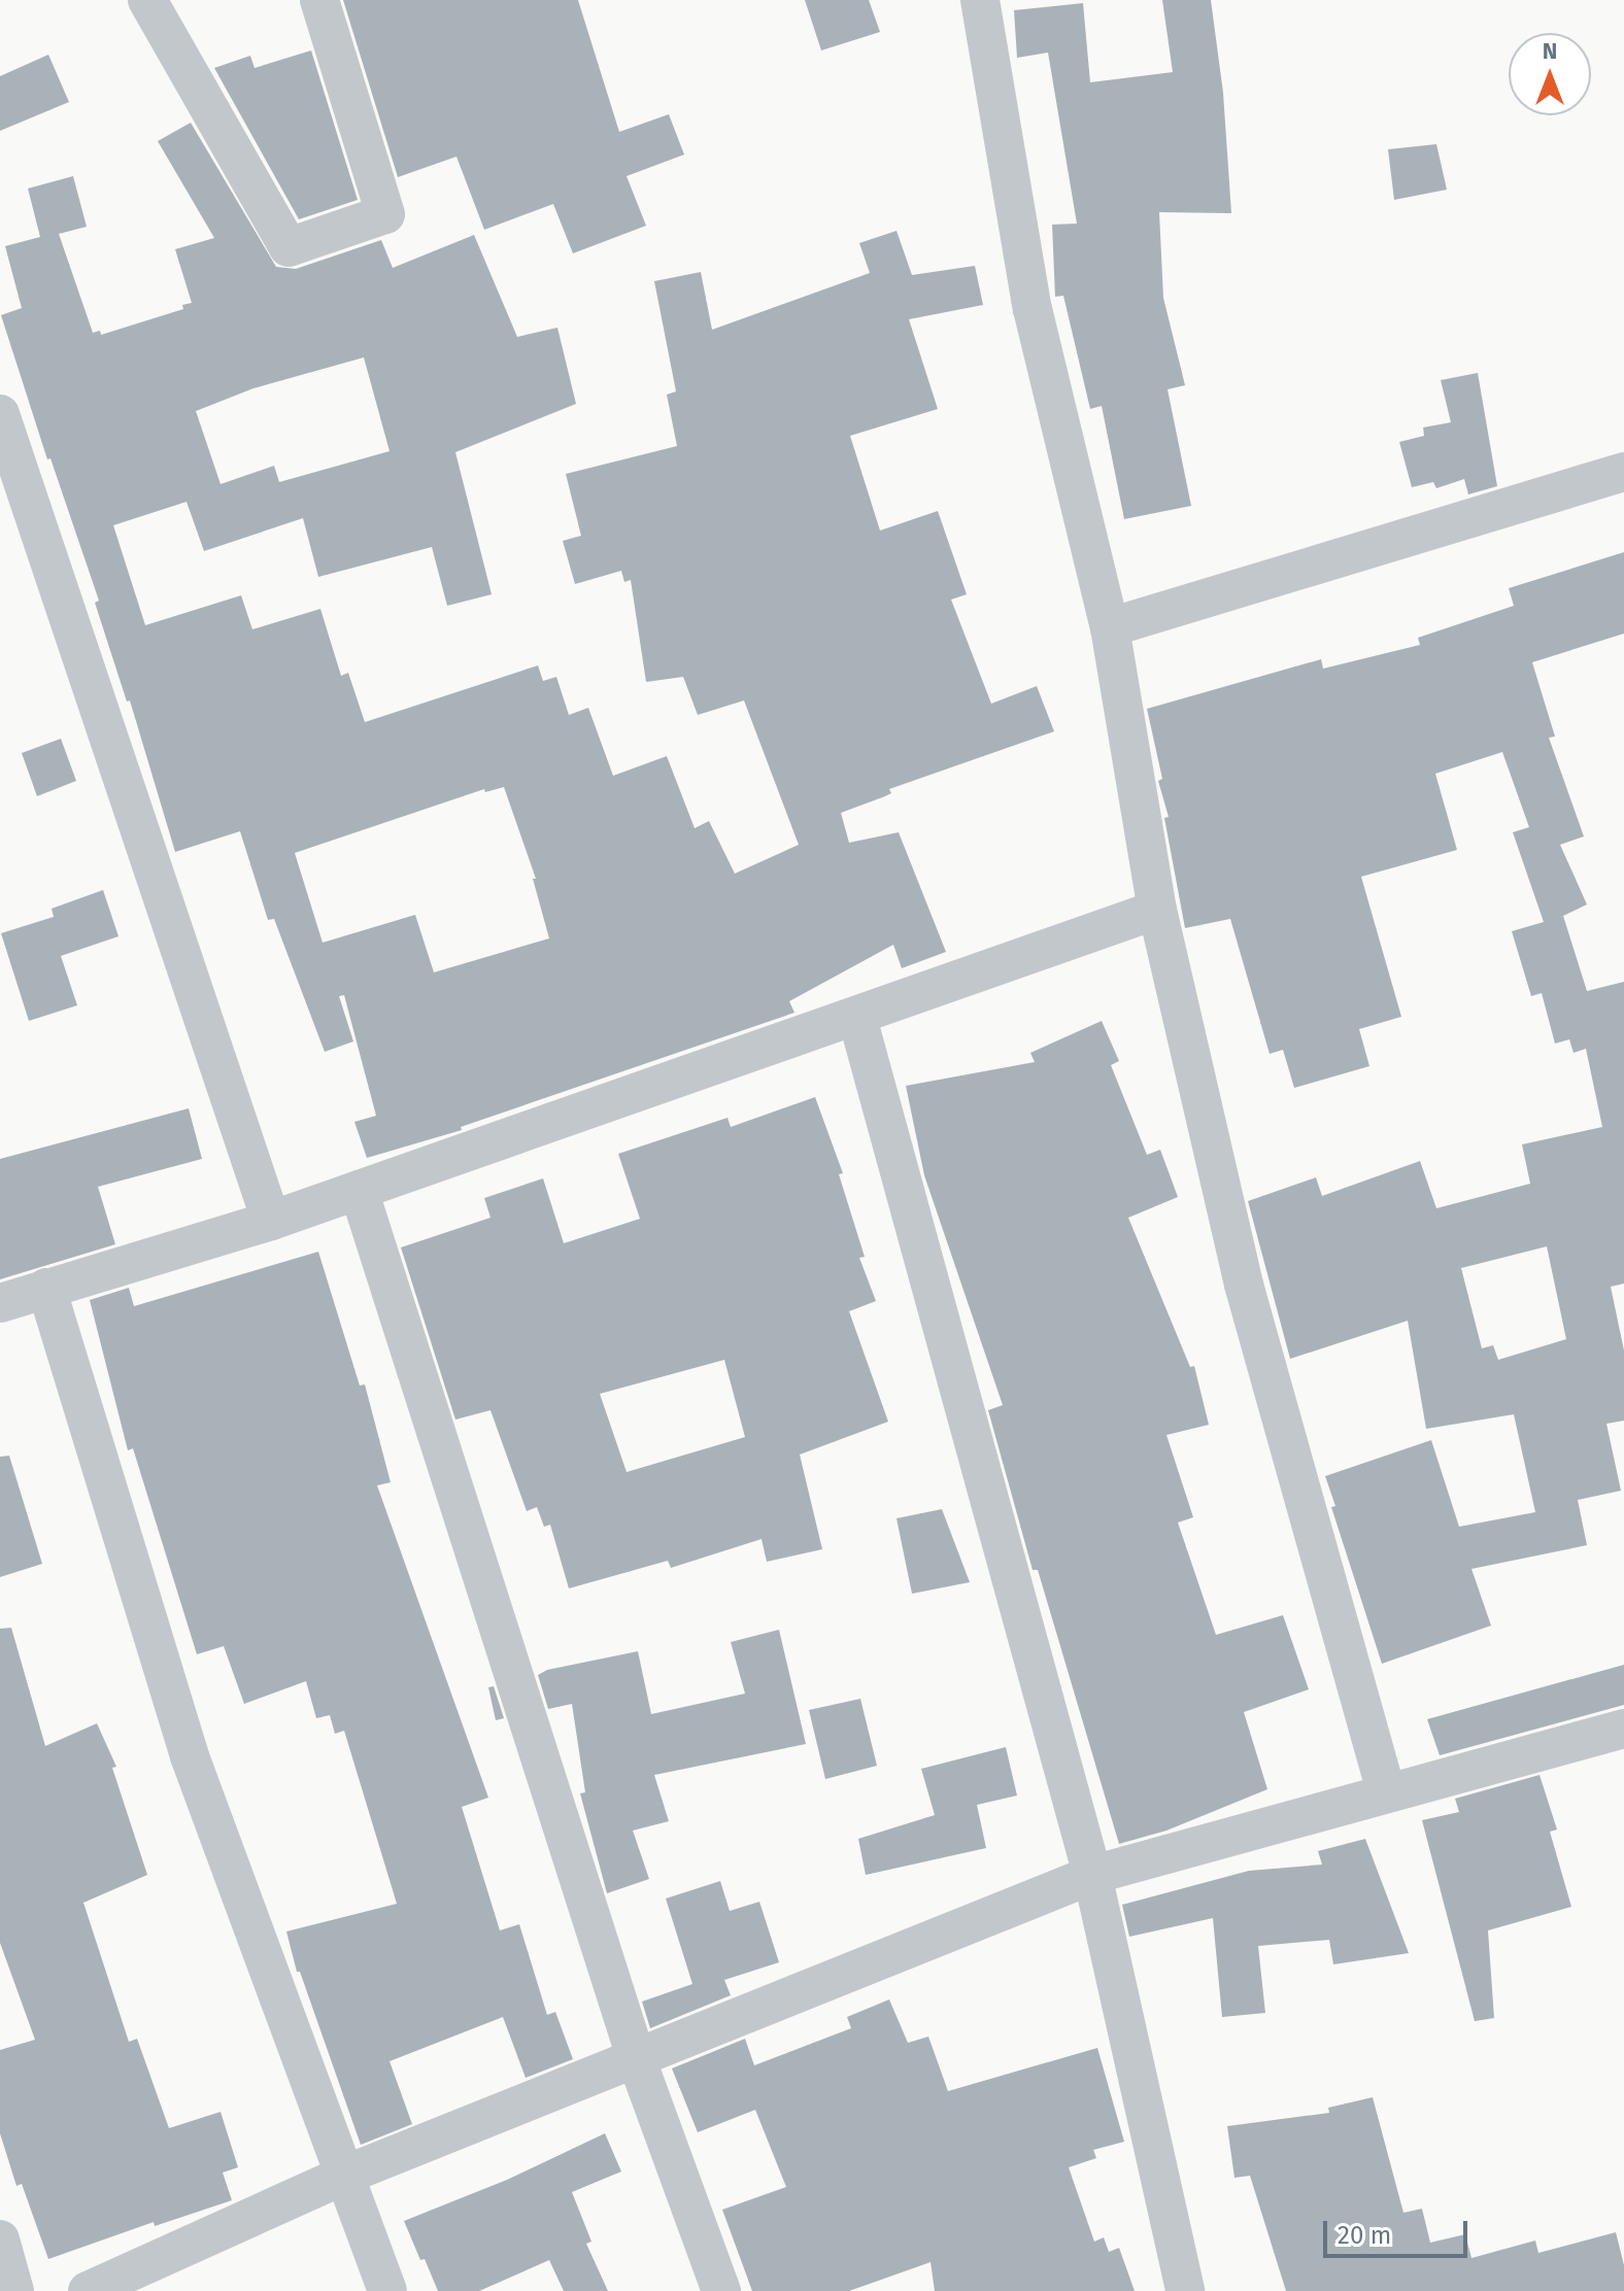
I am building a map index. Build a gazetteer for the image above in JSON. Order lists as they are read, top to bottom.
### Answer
{
  "scale_bar": "20 m",
  "north": "top"
}
